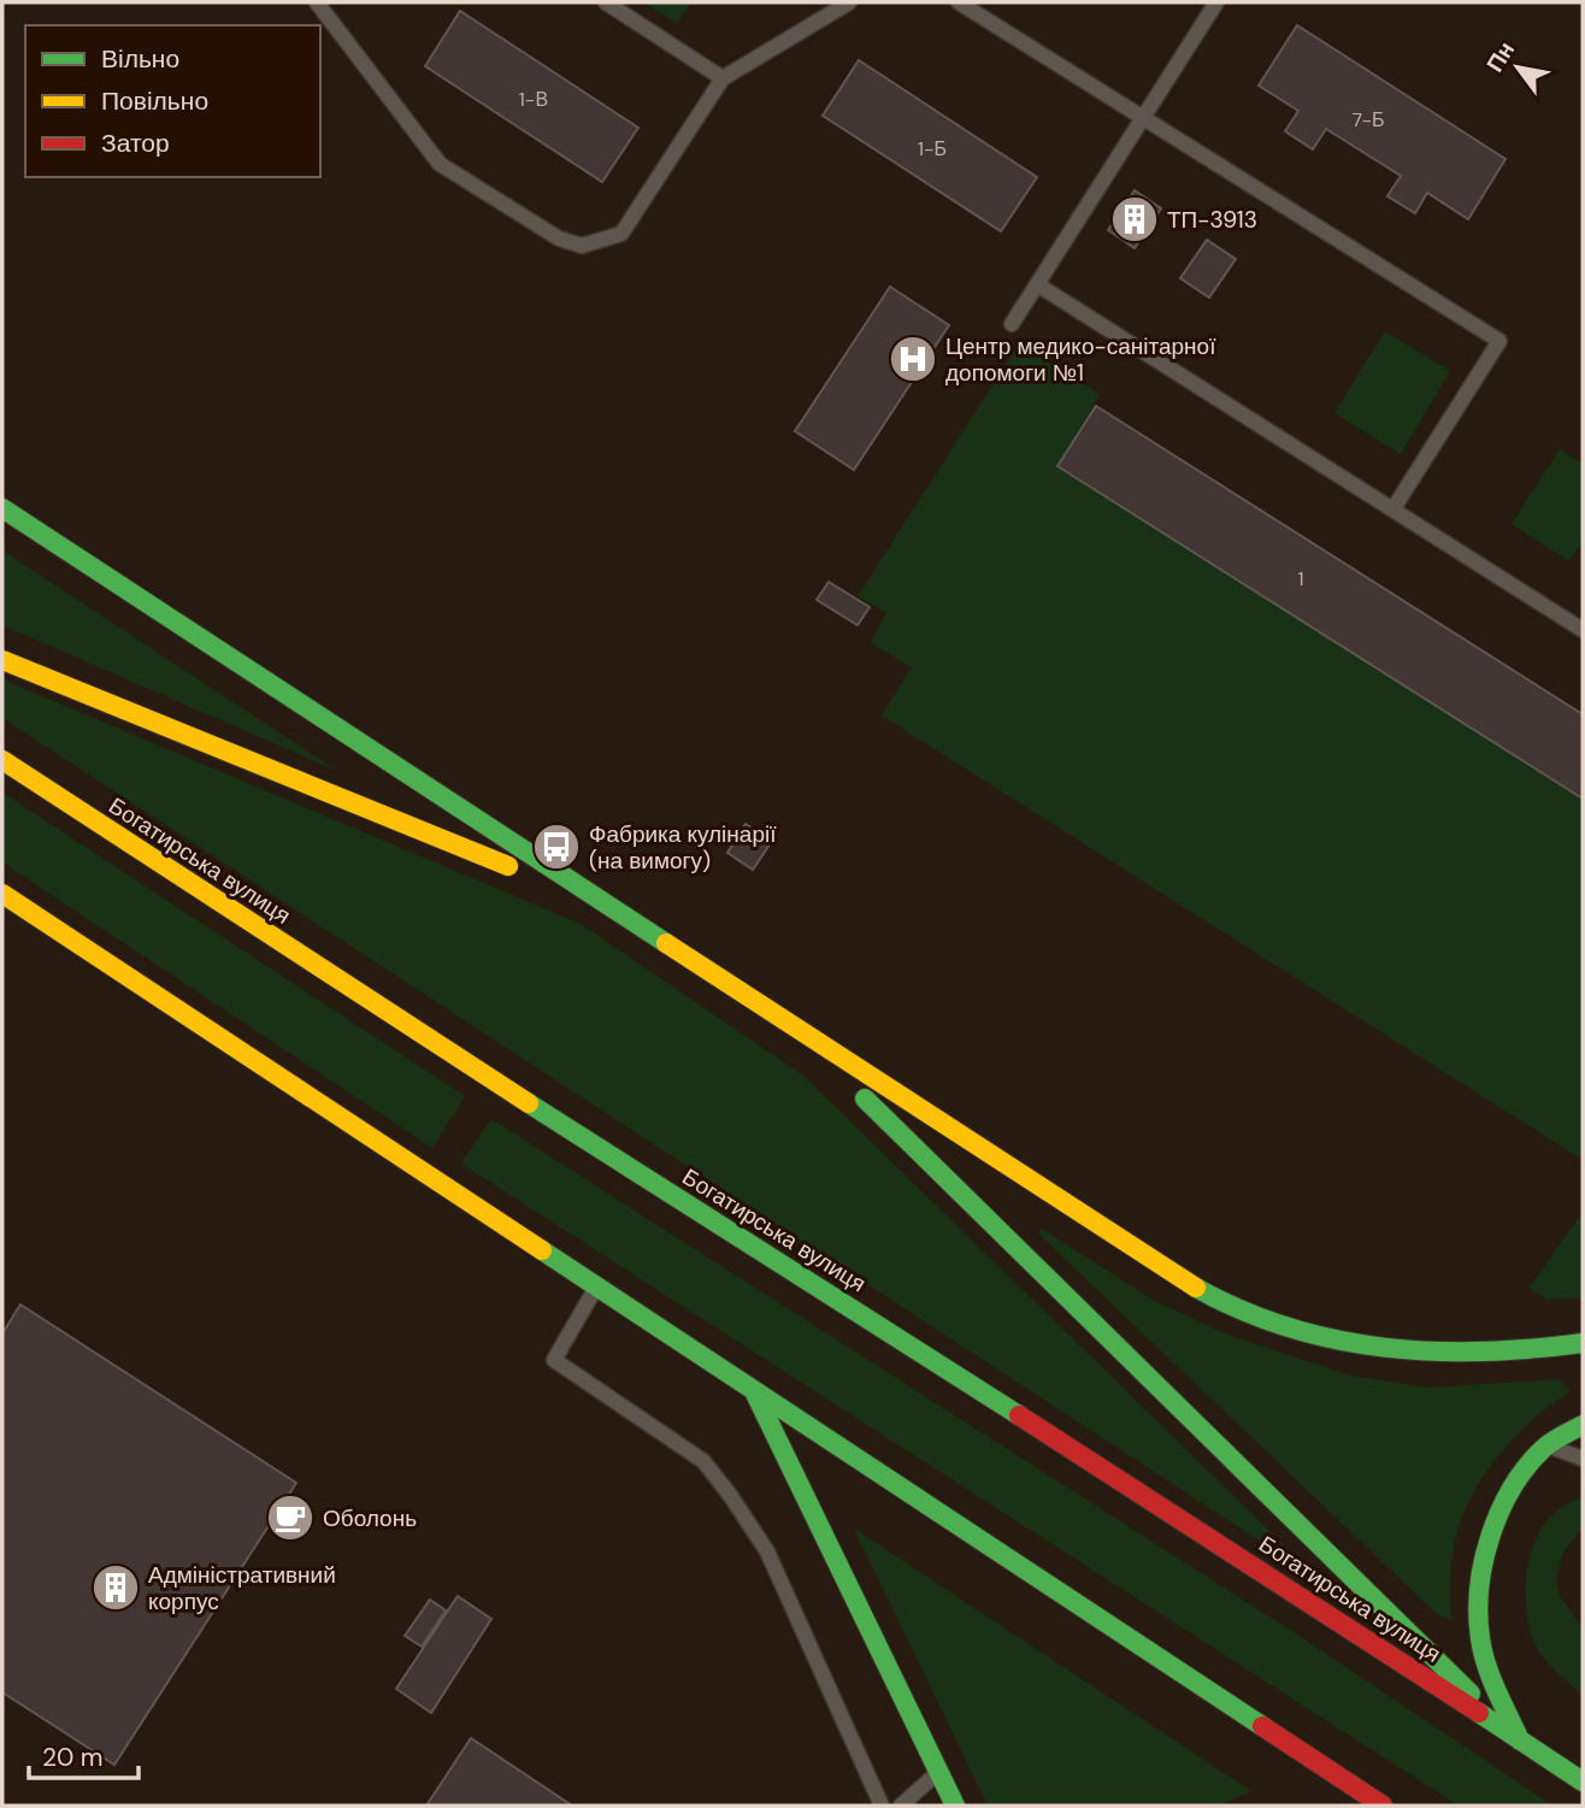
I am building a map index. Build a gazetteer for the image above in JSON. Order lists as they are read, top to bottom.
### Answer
{
  "streets": {
    "main road": ["Богатирська вулиця"]
  },
  "places": {
    "building": ["ТП-3913", "Адміністративний корпус"],
    "hospital": ["Центр медико-санітарної допомоги №1"],
    "bus stop": ["Фабрика кулінарії (на вимогу)"],
    "cafe": ["Оболонь"]
  },
  "house_numbers": [
    "1-В",
    "7-Б",
    "1-Б",
    "1"
  ],
  "legend": ["Вільно", "Повільно", "Затор"],
  "scale_bar": "20 m",
  "north": "top left"
}
